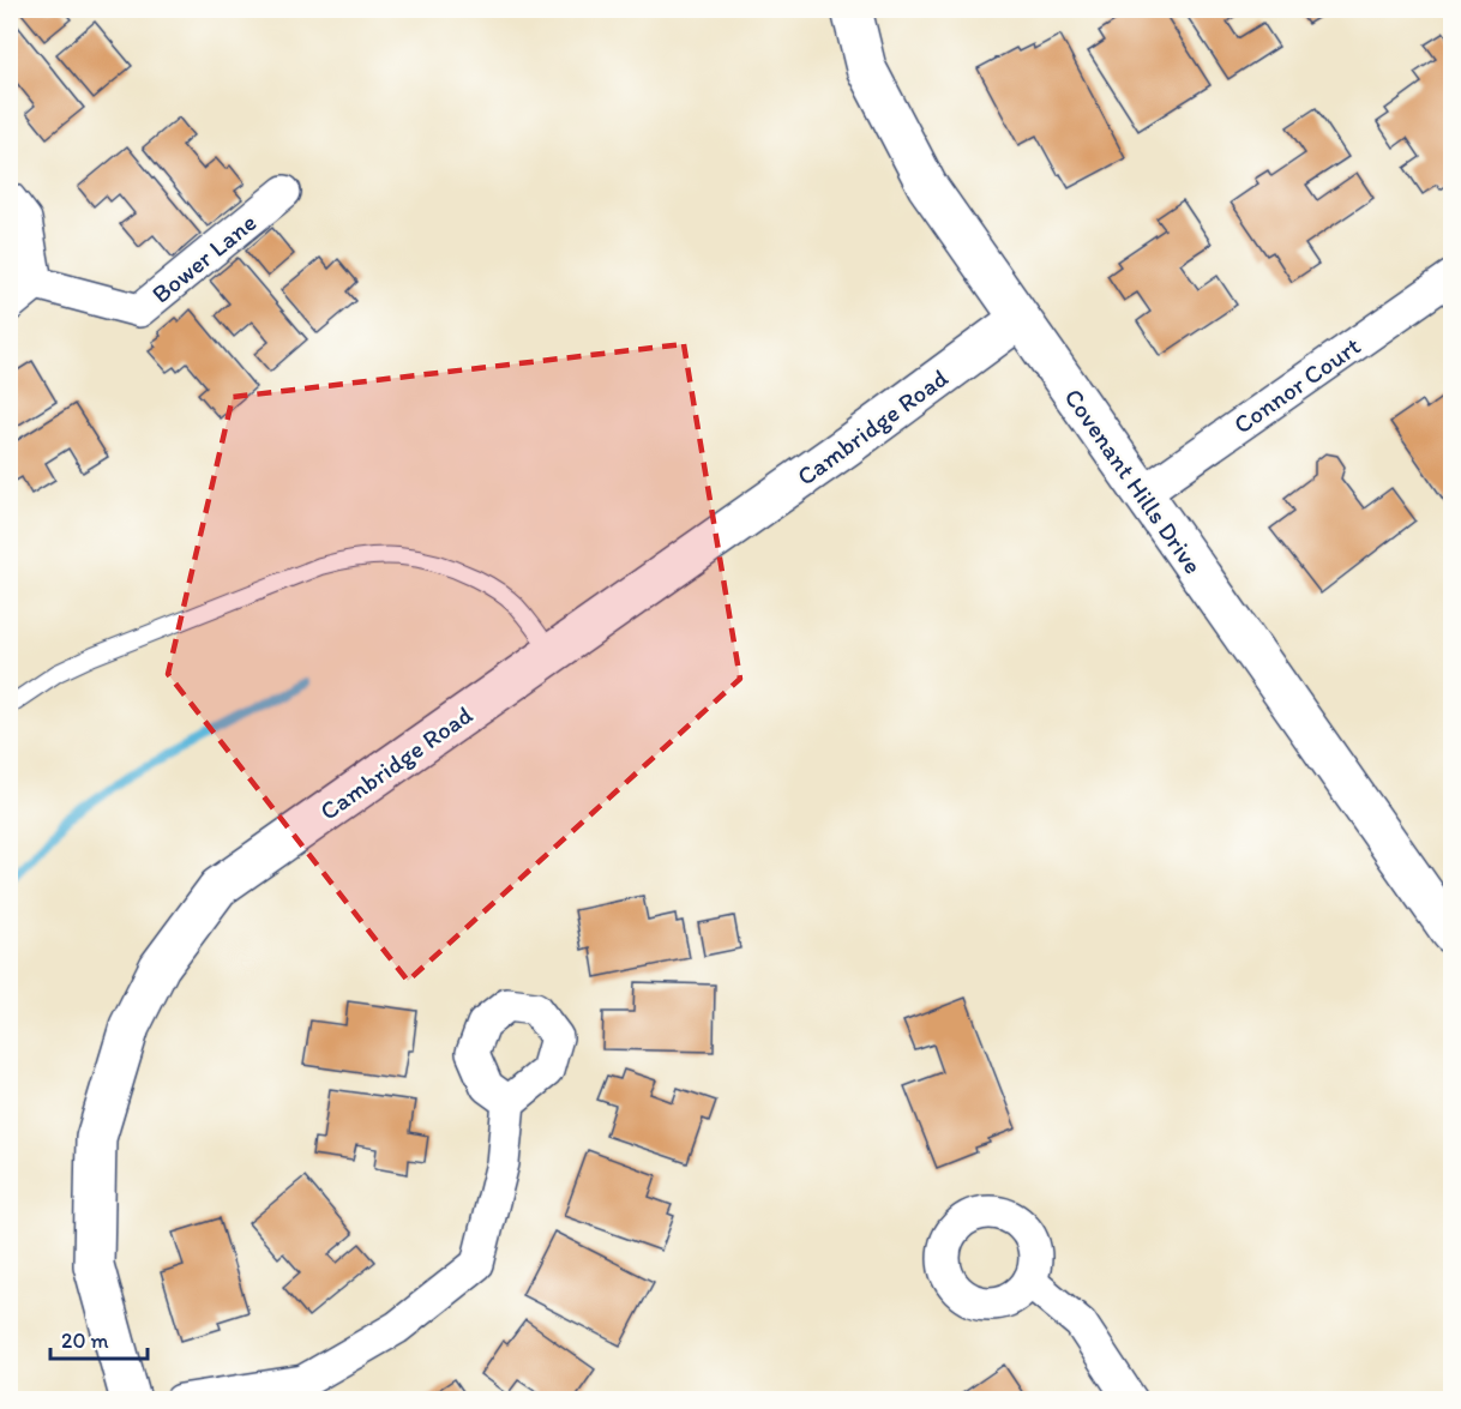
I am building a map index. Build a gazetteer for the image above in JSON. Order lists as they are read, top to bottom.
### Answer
{
  "streets": {
    "street": [
      "Bower Lane",
      "Connor Court",
      "Cambridge Road",
      "Covenant Hills Drive"
    ]
  },
  "crossings": [
    ["Connor Court", "Covenant Hills Drive"],
    ["Cambridge Road", "Covenant Hills Drive"]
  ],
  "scale_bar": "20 m"
}
